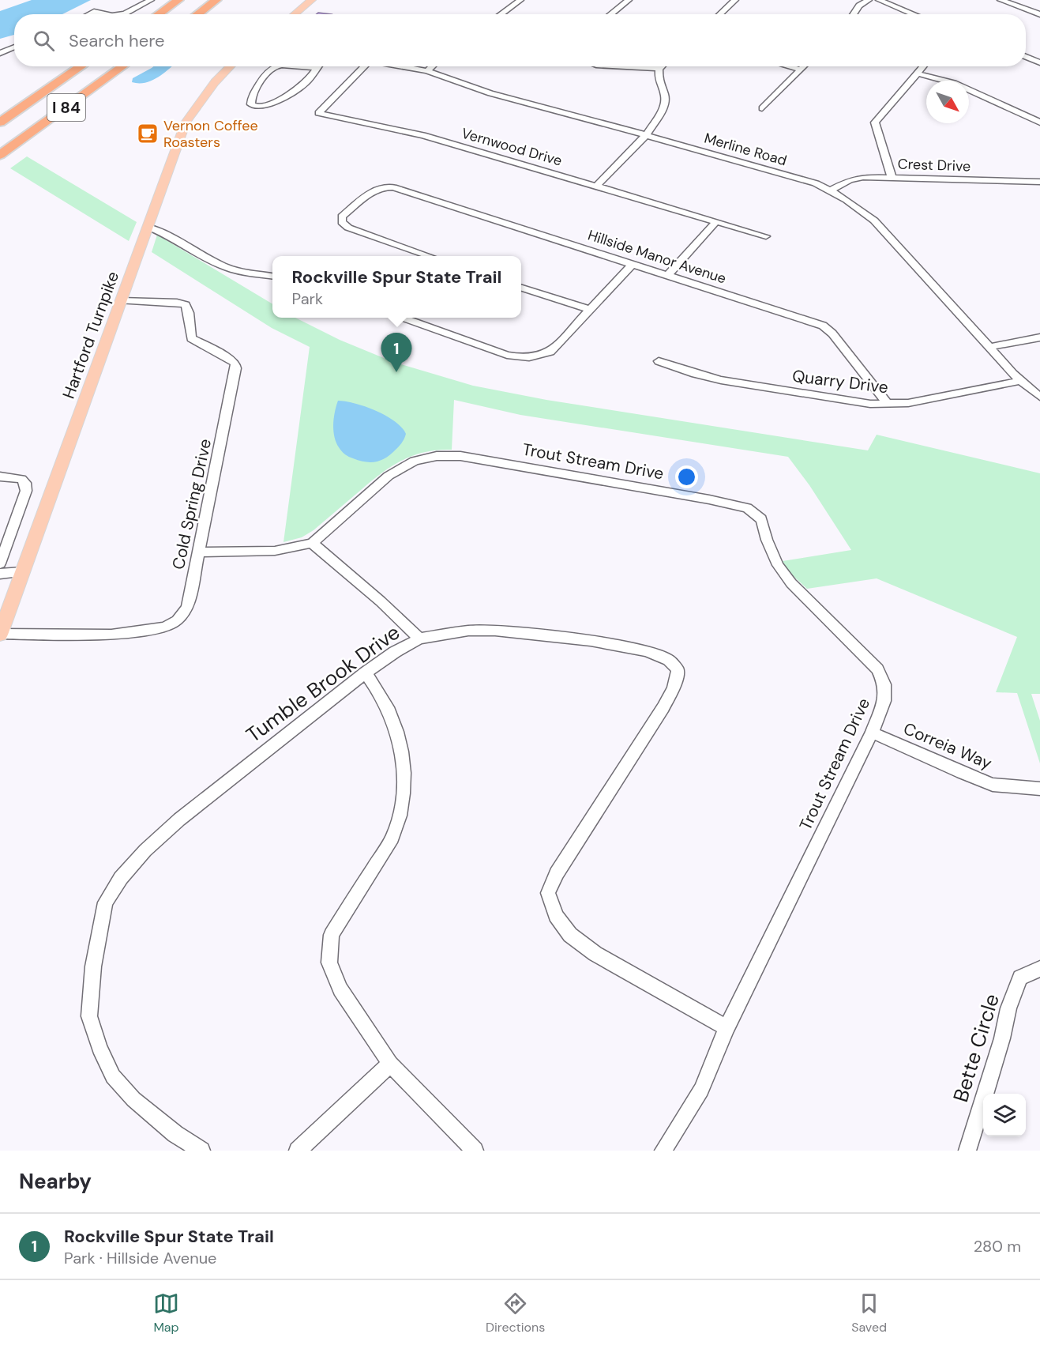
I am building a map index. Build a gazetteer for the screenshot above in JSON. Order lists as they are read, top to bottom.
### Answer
{
  "streets": {
    "highway": ["I 84"],
    "main road": ["Hartford Turnpike"],
    "street": [
      "Vernwood Drive",
      "Merline Road",
      "Crest Drive",
      "Hillside Manor Avenue",
      "Quarry Drive",
      "Trout Stream Drive",
      "Cold Spring Drive",
      "Tumble Brook Drive",
      "Correia Way",
      "Bette Circle"
    ]
  },
  "crossings": [
    ["Merline Road", "Crest Drive"],
    ["Merline Road", "Quarry Drive"],
    ["Hillside Manor Avenue", "Quarry Drive"],
    ["Hartford Turnpike", "Cold Spring Drive"],
    ["Trout Stream Drive", "Cold Spring Drive"],
    ["Trout Stream Drive", "Tumble Brook Drive"],
    ["Trout Stream Drive", "Correia Way"]
  ],
  "places": {
    "cafe": ["Vernon Coffee Roasters"]
  },
  "north": "bottom right",
  "page": {
    "search": "Search here",
    "popup": ["Rockville Spur State Trail", "Park"],
    "pins": "1",
    "heading": "Nearby",
    "list": [
      {
        "mark": "1",
        "name": "Rockville Spur State Trail",
        "note": "Park · Hillside Avenue",
        "value": "280 m"
      }
    ],
    "nav": ["Map", "Directions", "Saved"]
  }
}
